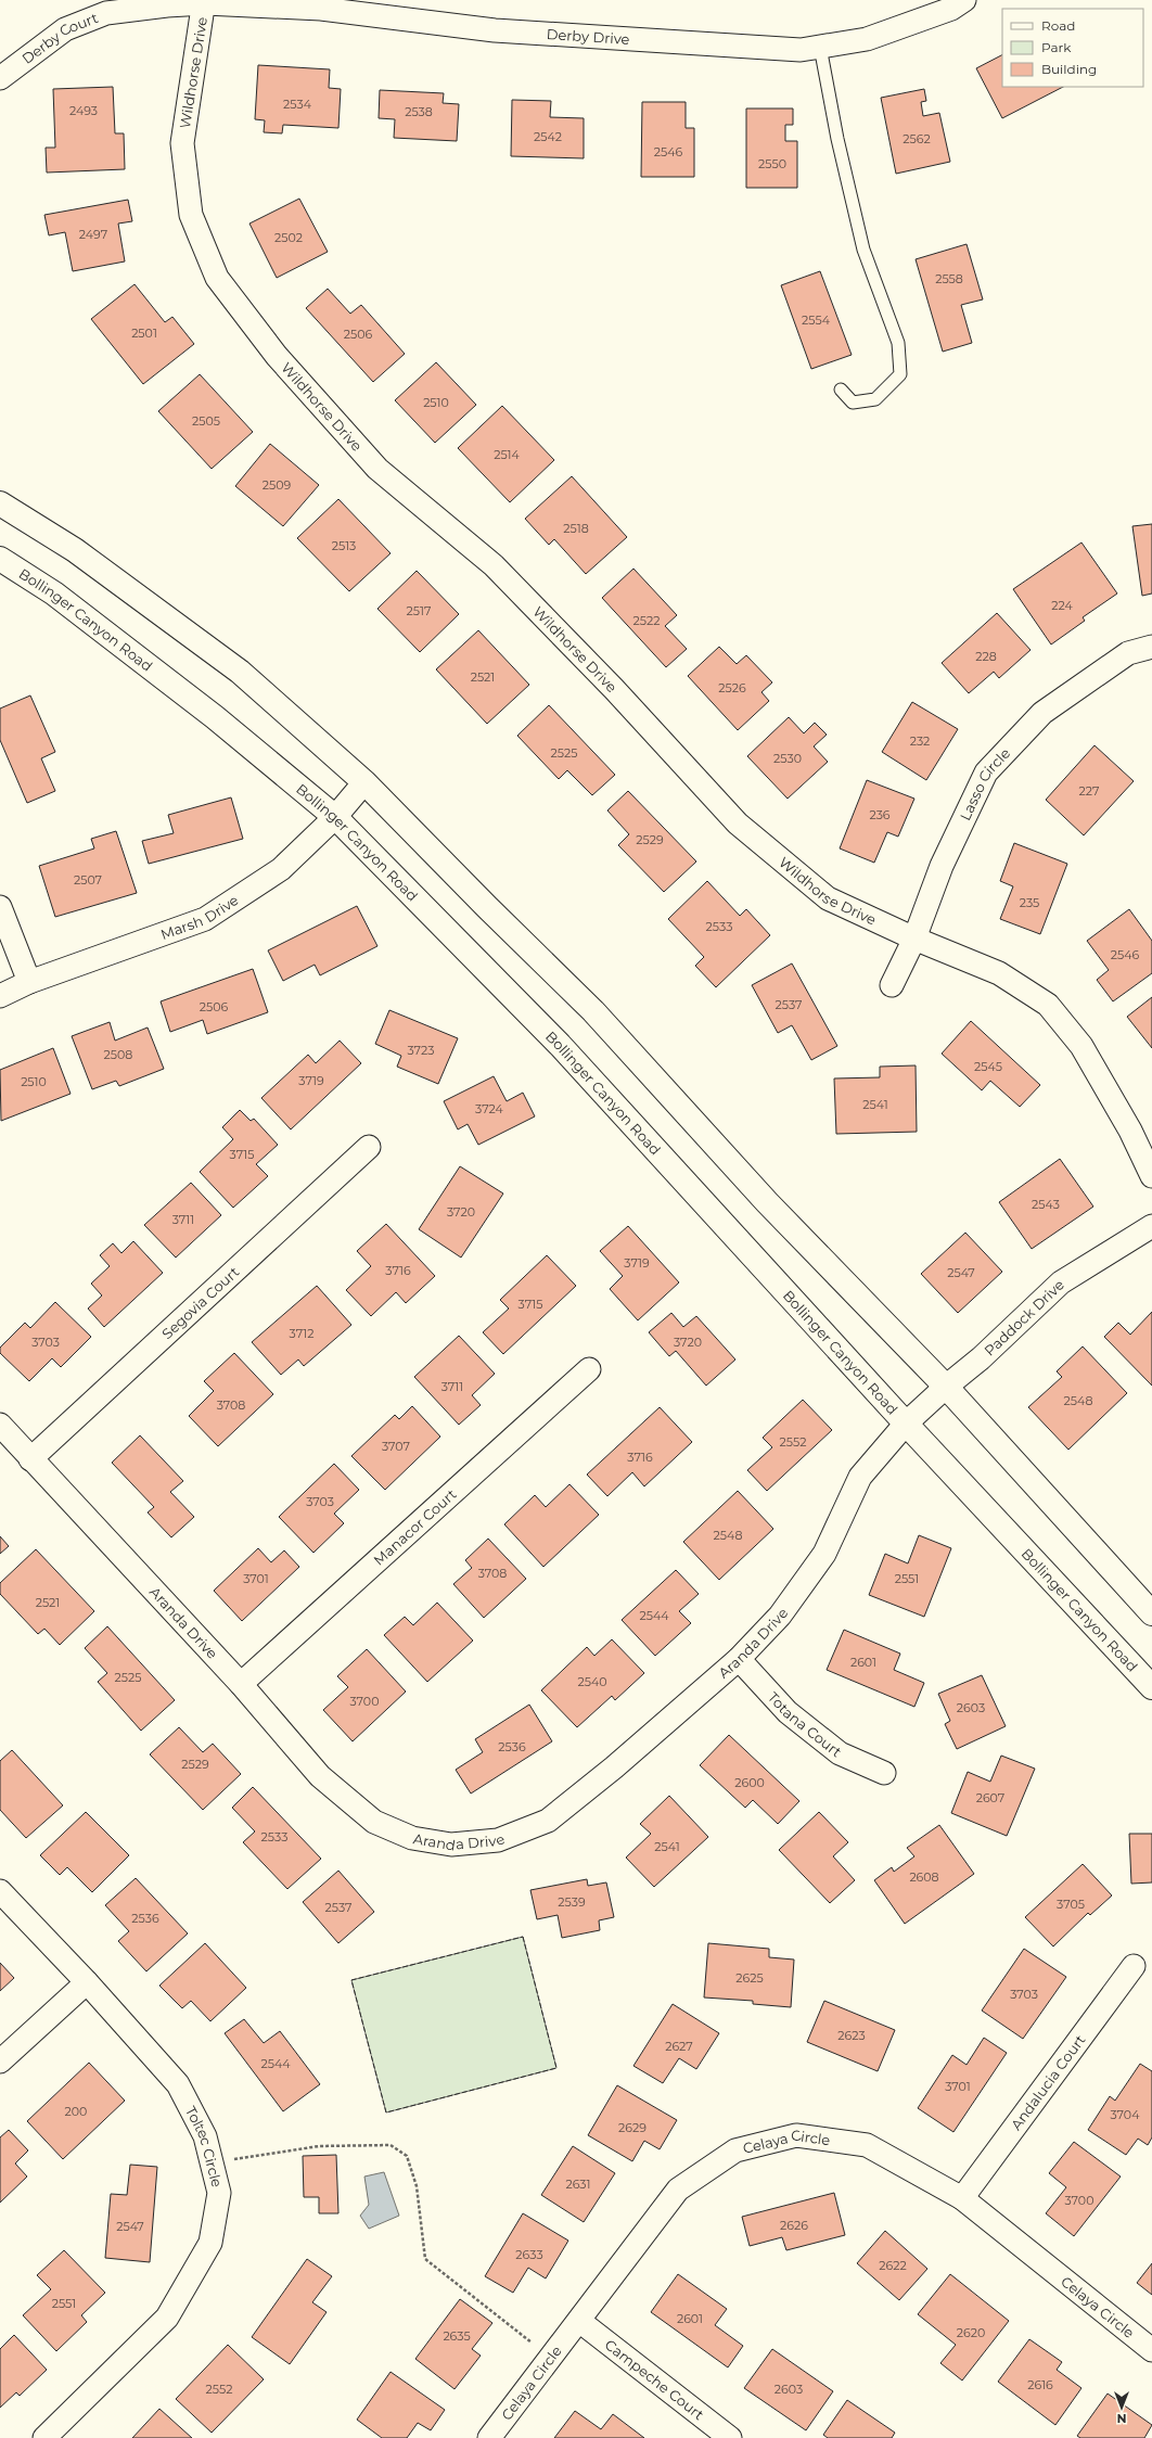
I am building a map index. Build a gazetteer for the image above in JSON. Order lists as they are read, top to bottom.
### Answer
{
  "streets": {
    "main road": ["Bollinger Canyon Road"],
    "street": [
      "Derby Drive",
      "Derby Court",
      "Wildhorse Drive",
      "Lasso Circle",
      "Marsh Drive",
      "Segovia Court",
      "Paddock Drive",
      "Manacor Court",
      "Aranda Drive",
      "Totana Court",
      "Andalucia Court",
      "Celaya Circle",
      "Toltec Circle",
      "Campeche Court"
    ]
  },
  "crossings": [
    ["Derby Drive", "Derby Court"],
    ["Derby Drive", "Wildhorse Drive"],
    ["Derby Court", "Wildhorse Drive"],
    ["Wildhorse Drive", "Lasso Circle"],
    ["Bollinger Canyon Road", "Marsh Drive"],
    ["Bollinger Canyon Road", "Paddock Drive"],
    ["Bollinger Canyon Road", "Aranda Drive"],
    ["Segovia Court", "Aranda Drive"],
    ["Paddock Drive", "Aranda Drive"],
    ["Manacor Court", "Aranda Drive"],
    ["Aranda Drive", "Totana Court"],
    ["Andalucia Court", "Celaya Circle"],
    ["Celaya Circle", "Campeche Court"]
  ],
  "house_numbers": [
    "2534",
    "2493",
    "2538",
    "2542",
    "2562",
    "2546",
    "2550",
    "2497",
    "2502",
    "2558",
    "2554",
    "2501",
    "2506",
    "2510",
    "2505",
    "2514",
    "2509",
    "2518",
    "2513",
    "224",
    "2517",
    "2522",
    "228",
    "2521",
    "2526",
    "232",
    "2525",
    "2530",
    "227",
    "236",
    "2529",
    "2507",
    "235",
    "2533",
    "2546",
    "2537",
    "2506",
    "3723",
    "2508",
    "2545",
    "3719",
    "2510",
    "2541",
    "3724",
    "3715",
    "2543",
    "3720",
    "3711",
    "3719",
    "3716",
    "2547",
    "3715",
    "3712",
    "3703",
    "3720",
    "3711",
    "2548",
    "3708",
    "2552",
    "3707",
    "3716",
    "3703",
    "2548",
    "3708",
    "3701",
    "2551",
    "2521",
    "2544",
    "2601",
    "2525",
    "2540",
    "3700",
    "2603",
    "2536",
    "2529",
    "2600",
    "2607",
    "2533",
    "2541",
    "2608",
    "2539",
    "3705",
    "2537",
    "2536",
    "2625",
    "3703",
    "2623",
    "2627",
    "2544",
    "3701",
    "200",
    "3704",
    "2629",
    "2631",
    "3700",
    "2626",
    "2547",
    "2633",
    "2622",
    "2551",
    "2601",
    "2620",
    "2635",
    "2616",
    "2552",
    "2603"
  ],
  "legend": ["Road", "Park", "Building"],
  "north": "bottom"
}
